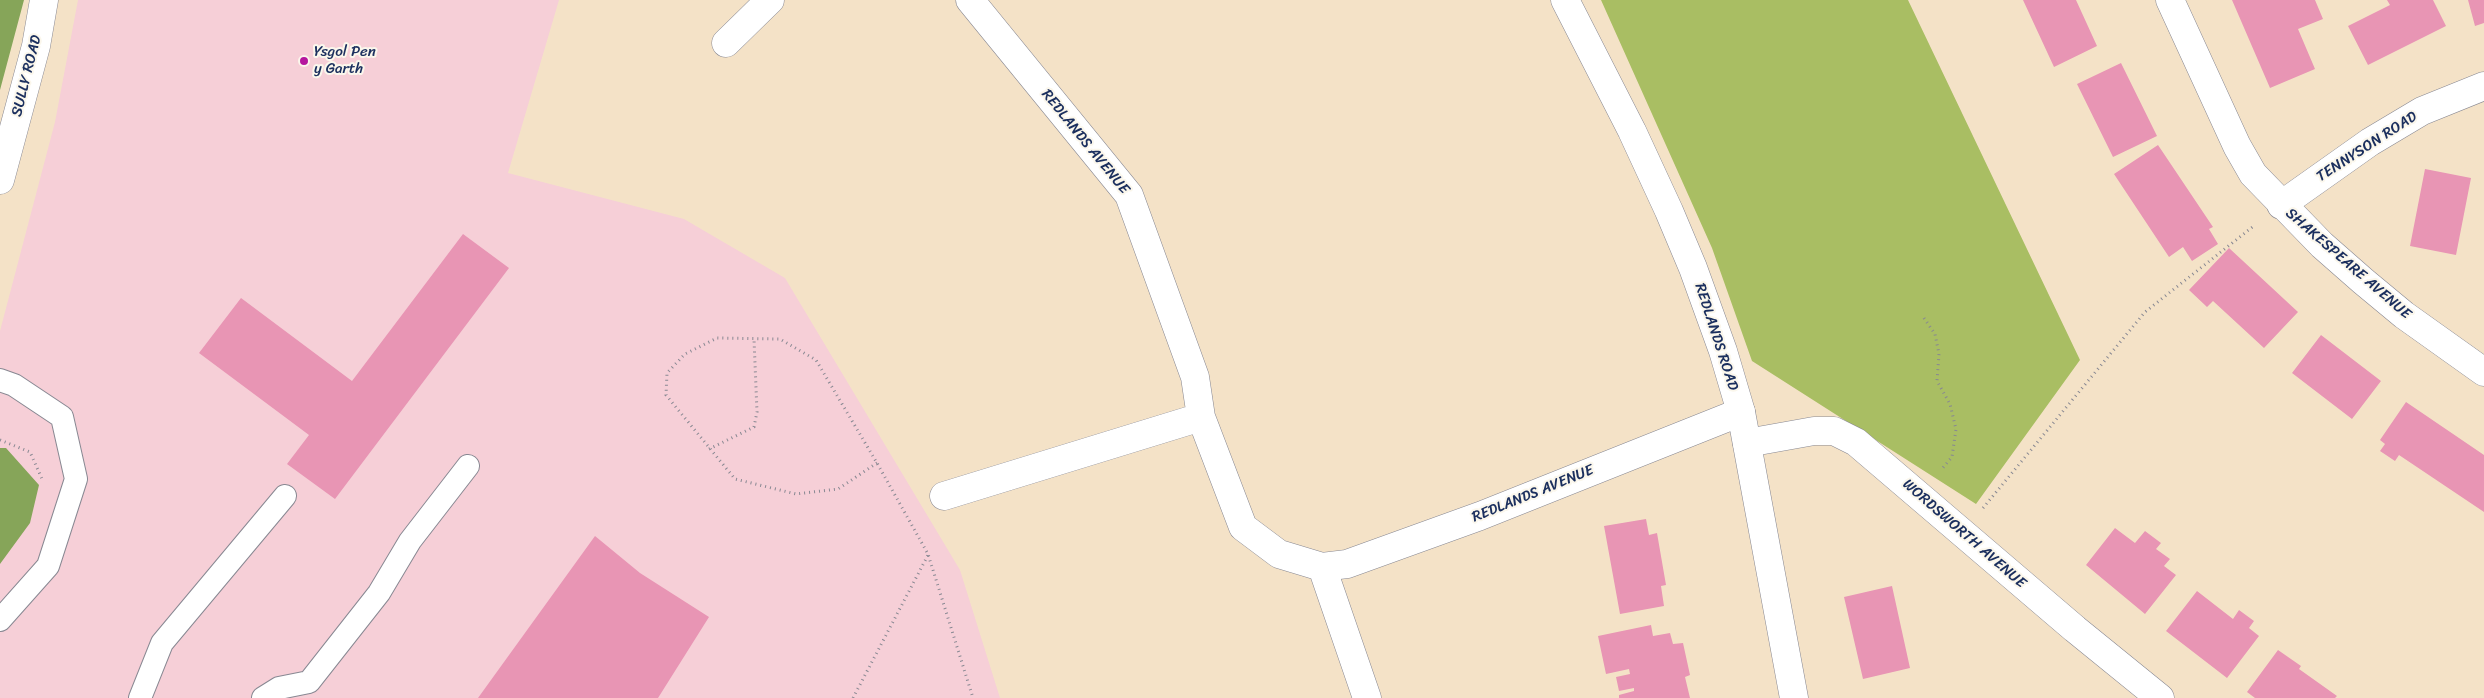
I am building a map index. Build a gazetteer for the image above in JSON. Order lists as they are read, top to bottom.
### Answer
{
  "streets": {
    "street": [
      "SULLY ROAD",
      "REDLANDS AVENUE",
      "TENNYSON ROAD",
      "SHAKESPEARE AVENUE",
      "REDLANDS ROAD",
      "WORDSWORTH AVENUE"
    ]
  },
  "crossings": [
    ["REDLANDS AVENUE", "REDLANDS ROAD"],
    ["TENNYSON ROAD", "SHAKESPEARE AVENUE"],
    ["REDLANDS ROAD", "WORDSWORTH AVENUE"]
  ],
  "places": ["Ysgol Pen y Garth"]
}
